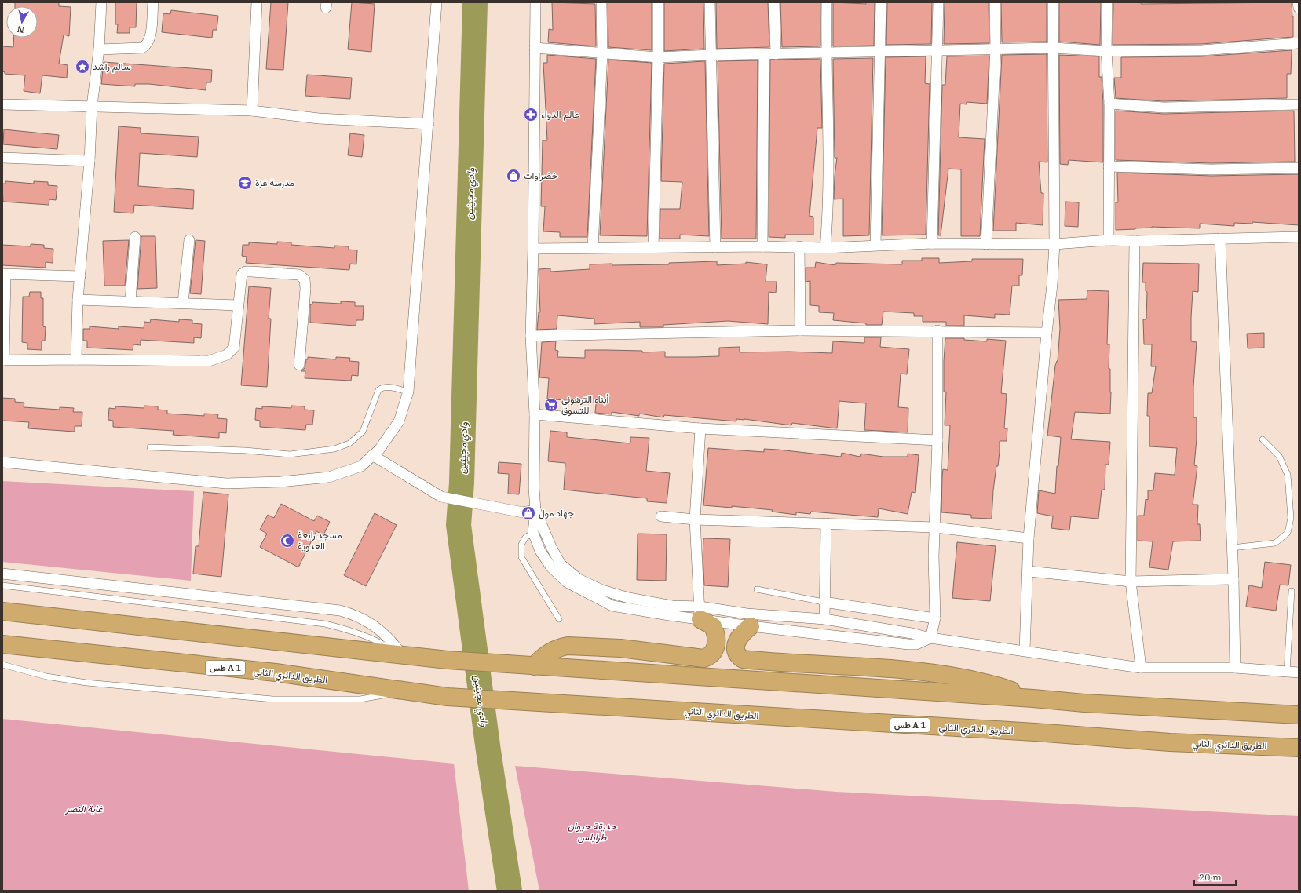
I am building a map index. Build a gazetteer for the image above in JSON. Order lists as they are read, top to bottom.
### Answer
{
  "streets": {
    "highway": ["طس A 1", "الطريق الدائري الثاني"]
  },
  "water": ["وادي مجينين"],
  "parks": ["غابة النصر", "حديقة حيوان طرابلس"],
  "places": {
    "place": ["سالم راشد"],
    "pharmacy": ["عالم الدواء"],
    "shop": ["خضراوات", "جهاد مول"],
    "school or university": ["مدرسة غزة"],
    "supermarket": ["أبناء الترهوني للتسوق"],
    "mosque": ["مسجد رابعة العدوية"]
  },
  "scale_bar": "20 m",
  "north": "bottom"
}
